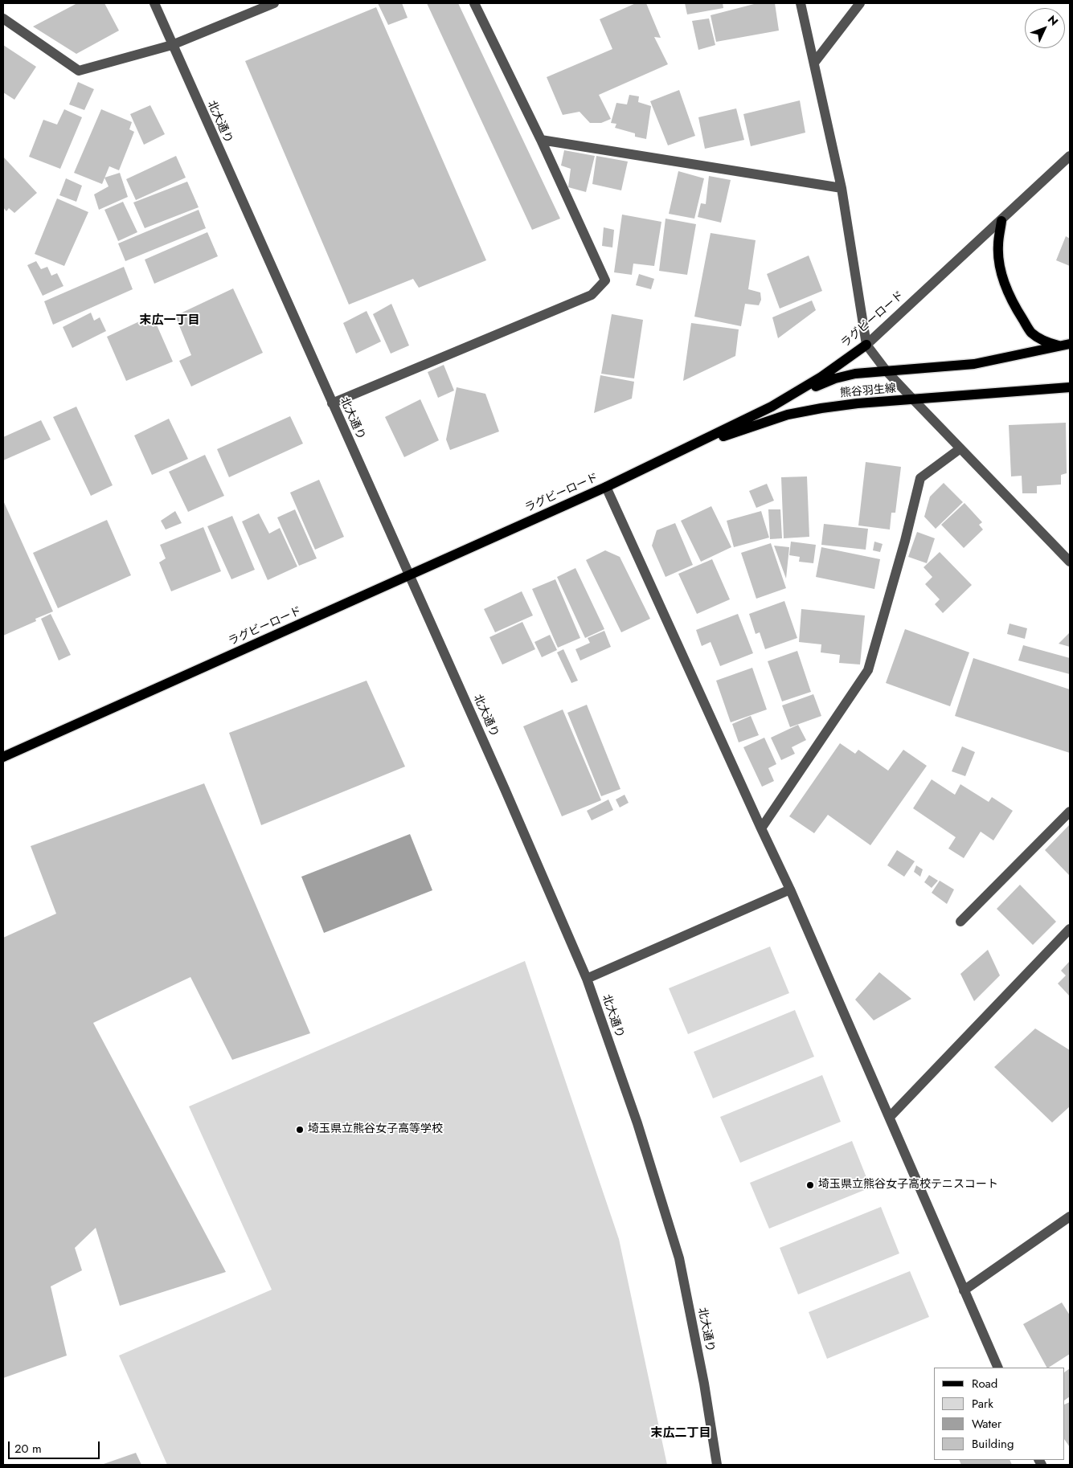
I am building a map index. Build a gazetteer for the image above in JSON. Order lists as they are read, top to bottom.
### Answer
{
  "streets": {
    "main road": ["ラグビーロード", "熊谷羽生線"],
    "street": ["北大通り"]
  },
  "crossings": [
    ["北大通り", "ラグビーロード"],
    ["ラグビーロード", "熊谷羽生線"]
  ],
  "districts": ["末広一丁目", "末広二丁目"],
  "places": ["埼玉県立熊谷女子高等学校", "埼玉県立熊谷女子高校テニスコート"],
  "legend": [
    "Road",
    "Park",
    "Water",
    "Building"
  ],
  "scale_bar": "20 m",
  "north": "top right"
}
